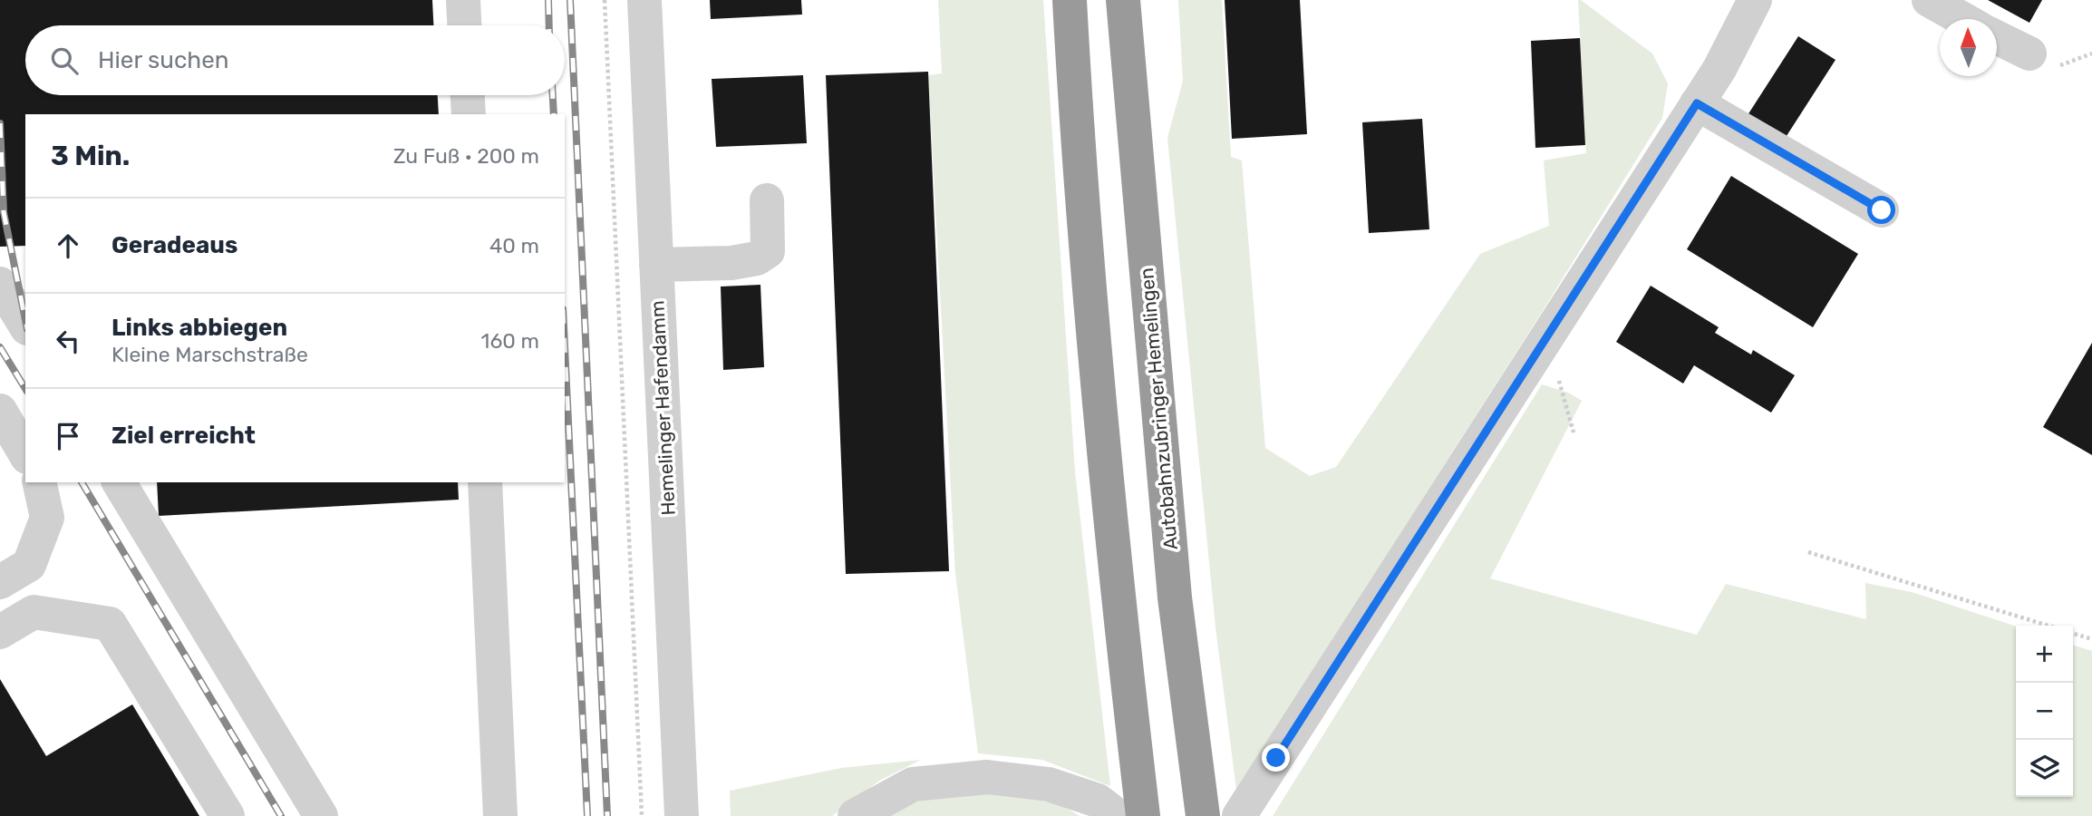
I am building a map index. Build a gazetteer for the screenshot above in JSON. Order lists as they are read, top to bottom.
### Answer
{
  "streets": {
    "highway": ["Autobahnzubringer Hemelingen"],
    "street": ["Hemelinger Hafendamm"]
  },
  "north": "top",
  "page": {
    "search": "Hier suchen",
    "heading": ["3 Min.", "Zu Fuß · 200 m"],
    "list": [
      ["Geradeaus", "40 m"],
      ["Links abbiegen", "Kleine Marschstraße", "160 m"],
      "Ziel erreicht"
    ],
    "map_buttons": ["+", "−"]
  }
}
